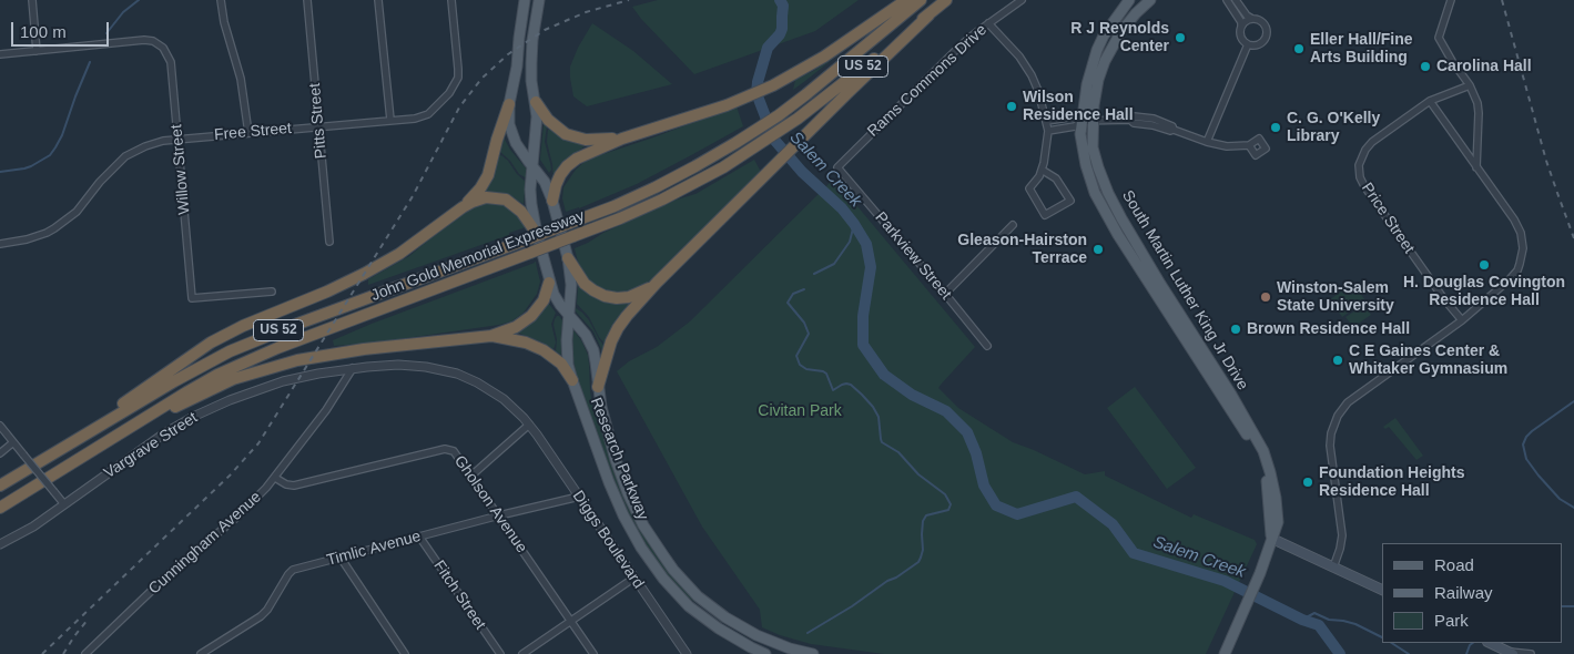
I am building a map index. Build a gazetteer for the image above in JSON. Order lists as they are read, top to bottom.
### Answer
{
  "streets": {
    "highway": ["US 52", "John Gold Memorial Expressway"],
    "main road": ["South Martin Luther King Jr Drive", "Research Parkway"],
    "street": [
      "Rams Commons Drive",
      "Pitts Street",
      "Free Street",
      "Willow Street",
      "Price Street",
      "Parkview Street",
      "Vargrave Street",
      "Gholson Avenue",
      "Diggs Boulevard",
      "Cunningham Avenue",
      "Timlic Avenue",
      "Fitch Street"
    ]
  },
  "crossings": [
    ["Rams Commons Drive", "Parkview Street"],
    ["Pitts Street", "Free Street"],
    ["Free Street", "Willow Street"],
    ["John Gold Memorial Expressway", "Research Parkway"],
    ["Vargrave Street", "Diggs Boulevard"],
    ["Vargrave Street", "Cunningham Avenue"],
    ["Gholson Avenue", "Cunningham Avenue"],
    ["Gholson Avenue", "Timlic Avenue"],
    ["Diggs Boulevard", "Timlic Avenue"],
    ["Timlic Avenue", "Fitch Street"]
  ],
  "water": ["Salem Creek"],
  "parks": ["Civitan Park"],
  "places": [
    "R J Reynolds Center",
    "Eller Hall/Fine Arts Building",
    "Carolina Hall",
    "Wilson Residence Hall",
    "C. G. O'Kelly Library",
    "Gleason-Hairston Terrace",
    "H. Douglas Covington Residence Hall",
    "Winston-Salem State University",
    "Brown Residence Hall",
    "C E Gaines Center & Whitaker Gymnasium",
    "Foundation Heights Residence Hall"
  ],
  "legend": ["Road", "Railway", "Park"],
  "scale_bar": "100 m"
}
